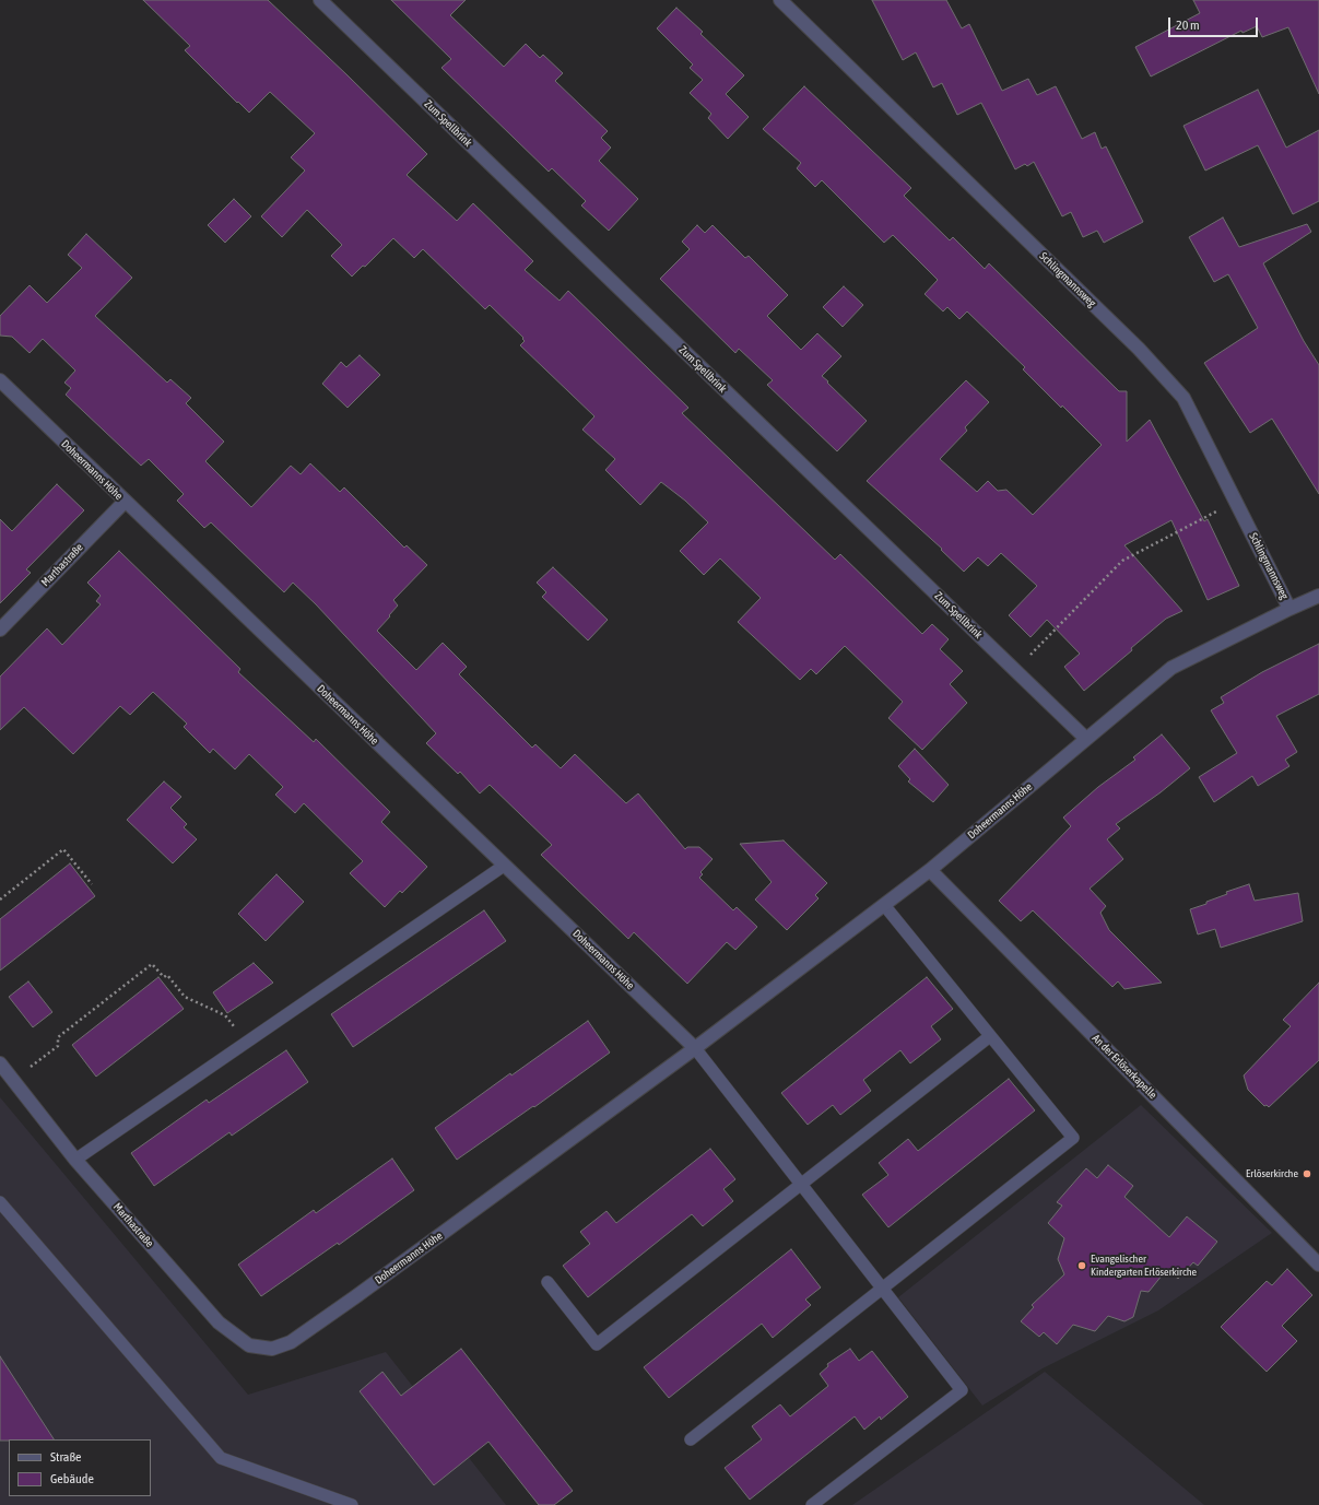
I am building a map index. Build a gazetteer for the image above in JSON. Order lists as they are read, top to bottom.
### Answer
{
  "streets": {
    "street": [
      "Zum Spellbrink",
      "Schlingmannsweg",
      "Doheermanns Höhe",
      "Marthastraße",
      "An der Erlöserkapelle"
    ]
  },
  "crossings": [
    ["Zum Spellbrink", "Doheermanns Höhe"],
    ["Schlingmannsweg", "Doheermanns Höhe"],
    ["Doheermanns Höhe", "Marthastraße"],
    ["Doheermanns Höhe", "An der Erlöserkapelle"]
  ],
  "places": ["Erlöserkirche", "Evangelischer Kindergarten Erlöserkirche"],
  "legend": ["Straße", "Gebäude"],
  "scale_bar": "20 m"
}
